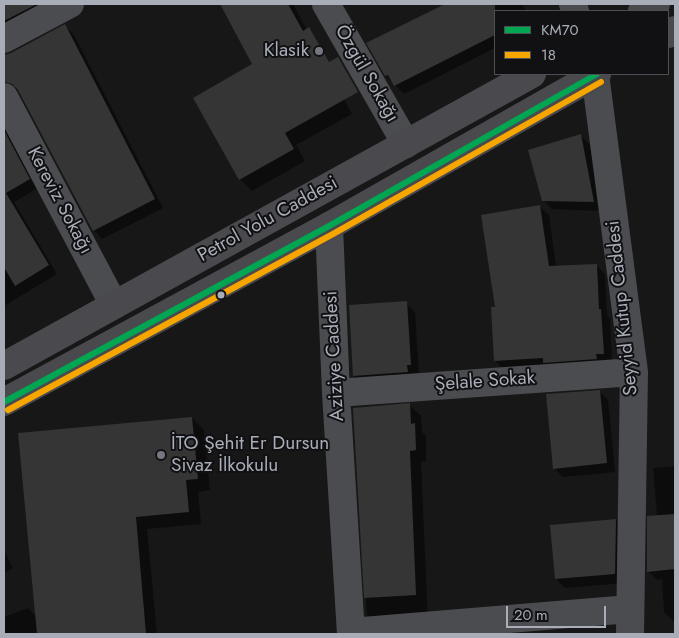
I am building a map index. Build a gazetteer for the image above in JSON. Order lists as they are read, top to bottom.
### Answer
{
  "streets": {
    "main road": ["Petrol Yolu Caddesi"],
    "street": [
      "Özgül Sokağı",
      "Kereviz Sokağı",
      "Seyyid Kutup Caddesi",
      "Aziziye Caddesi",
      "Şelale Sokak"
    ]
  },
  "crossings": [
    ["Özgül Sokağı", "Petrol Yolu Caddesi"],
    ["Kereviz Sokağı", "Petrol Yolu Caddesi"],
    ["Petrol Yolu Caddesi", "Aziziye Caddesi"],
    ["Seyyid Kutup Caddesi", "Şelale Sokak"],
    ["Aziziye Caddesi", "Şelale Sokak"]
  ],
  "places": ["Klasik", "İTO Şehit Er Dursun Sivaz İlkokulu"],
  "lines": ["transit line KM70", "transit line 18"],
  "legend": ["KM70", "18"],
  "scale_bar": "20 m"
}
